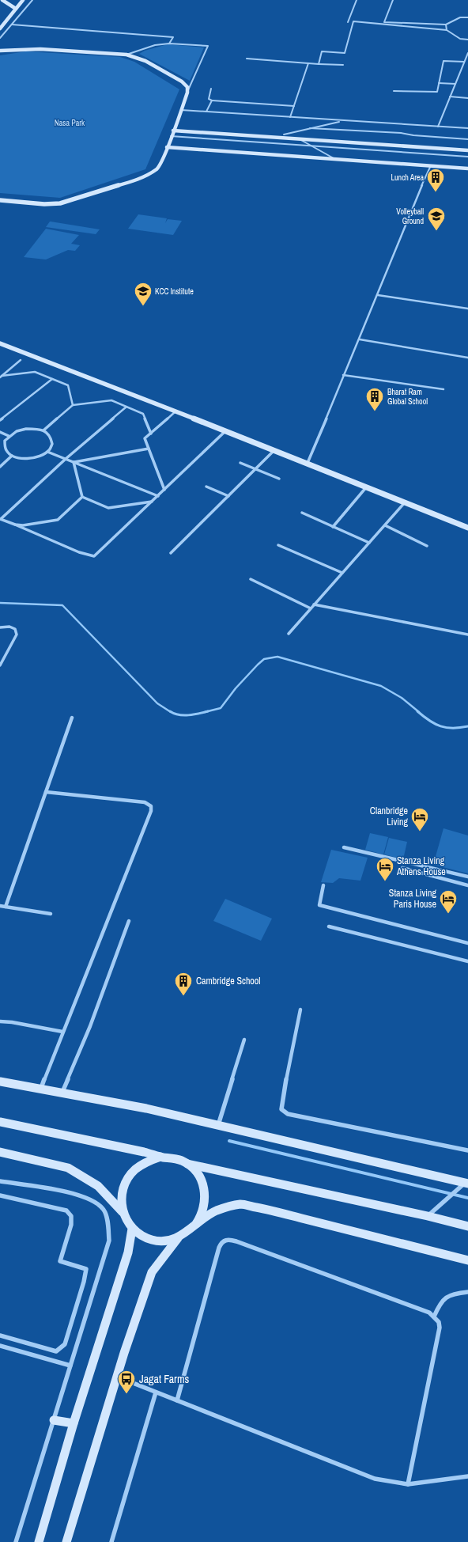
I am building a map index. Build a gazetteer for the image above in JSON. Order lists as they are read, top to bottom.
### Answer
{
  "parks": ["Nasa Park"],
  "places": {
    "building": ["Lunch Area", "Bharat Ram Global School", "Cambridge School"],
    "school or university": ["Volleyball Ground", "KCC Institute"],
    "hotel": ["Clanbridge Living", "Stanza Living Athens House", "Stanza Living Paris House"],
    "bus stop": ["Jagat Farms"]
  }
}
